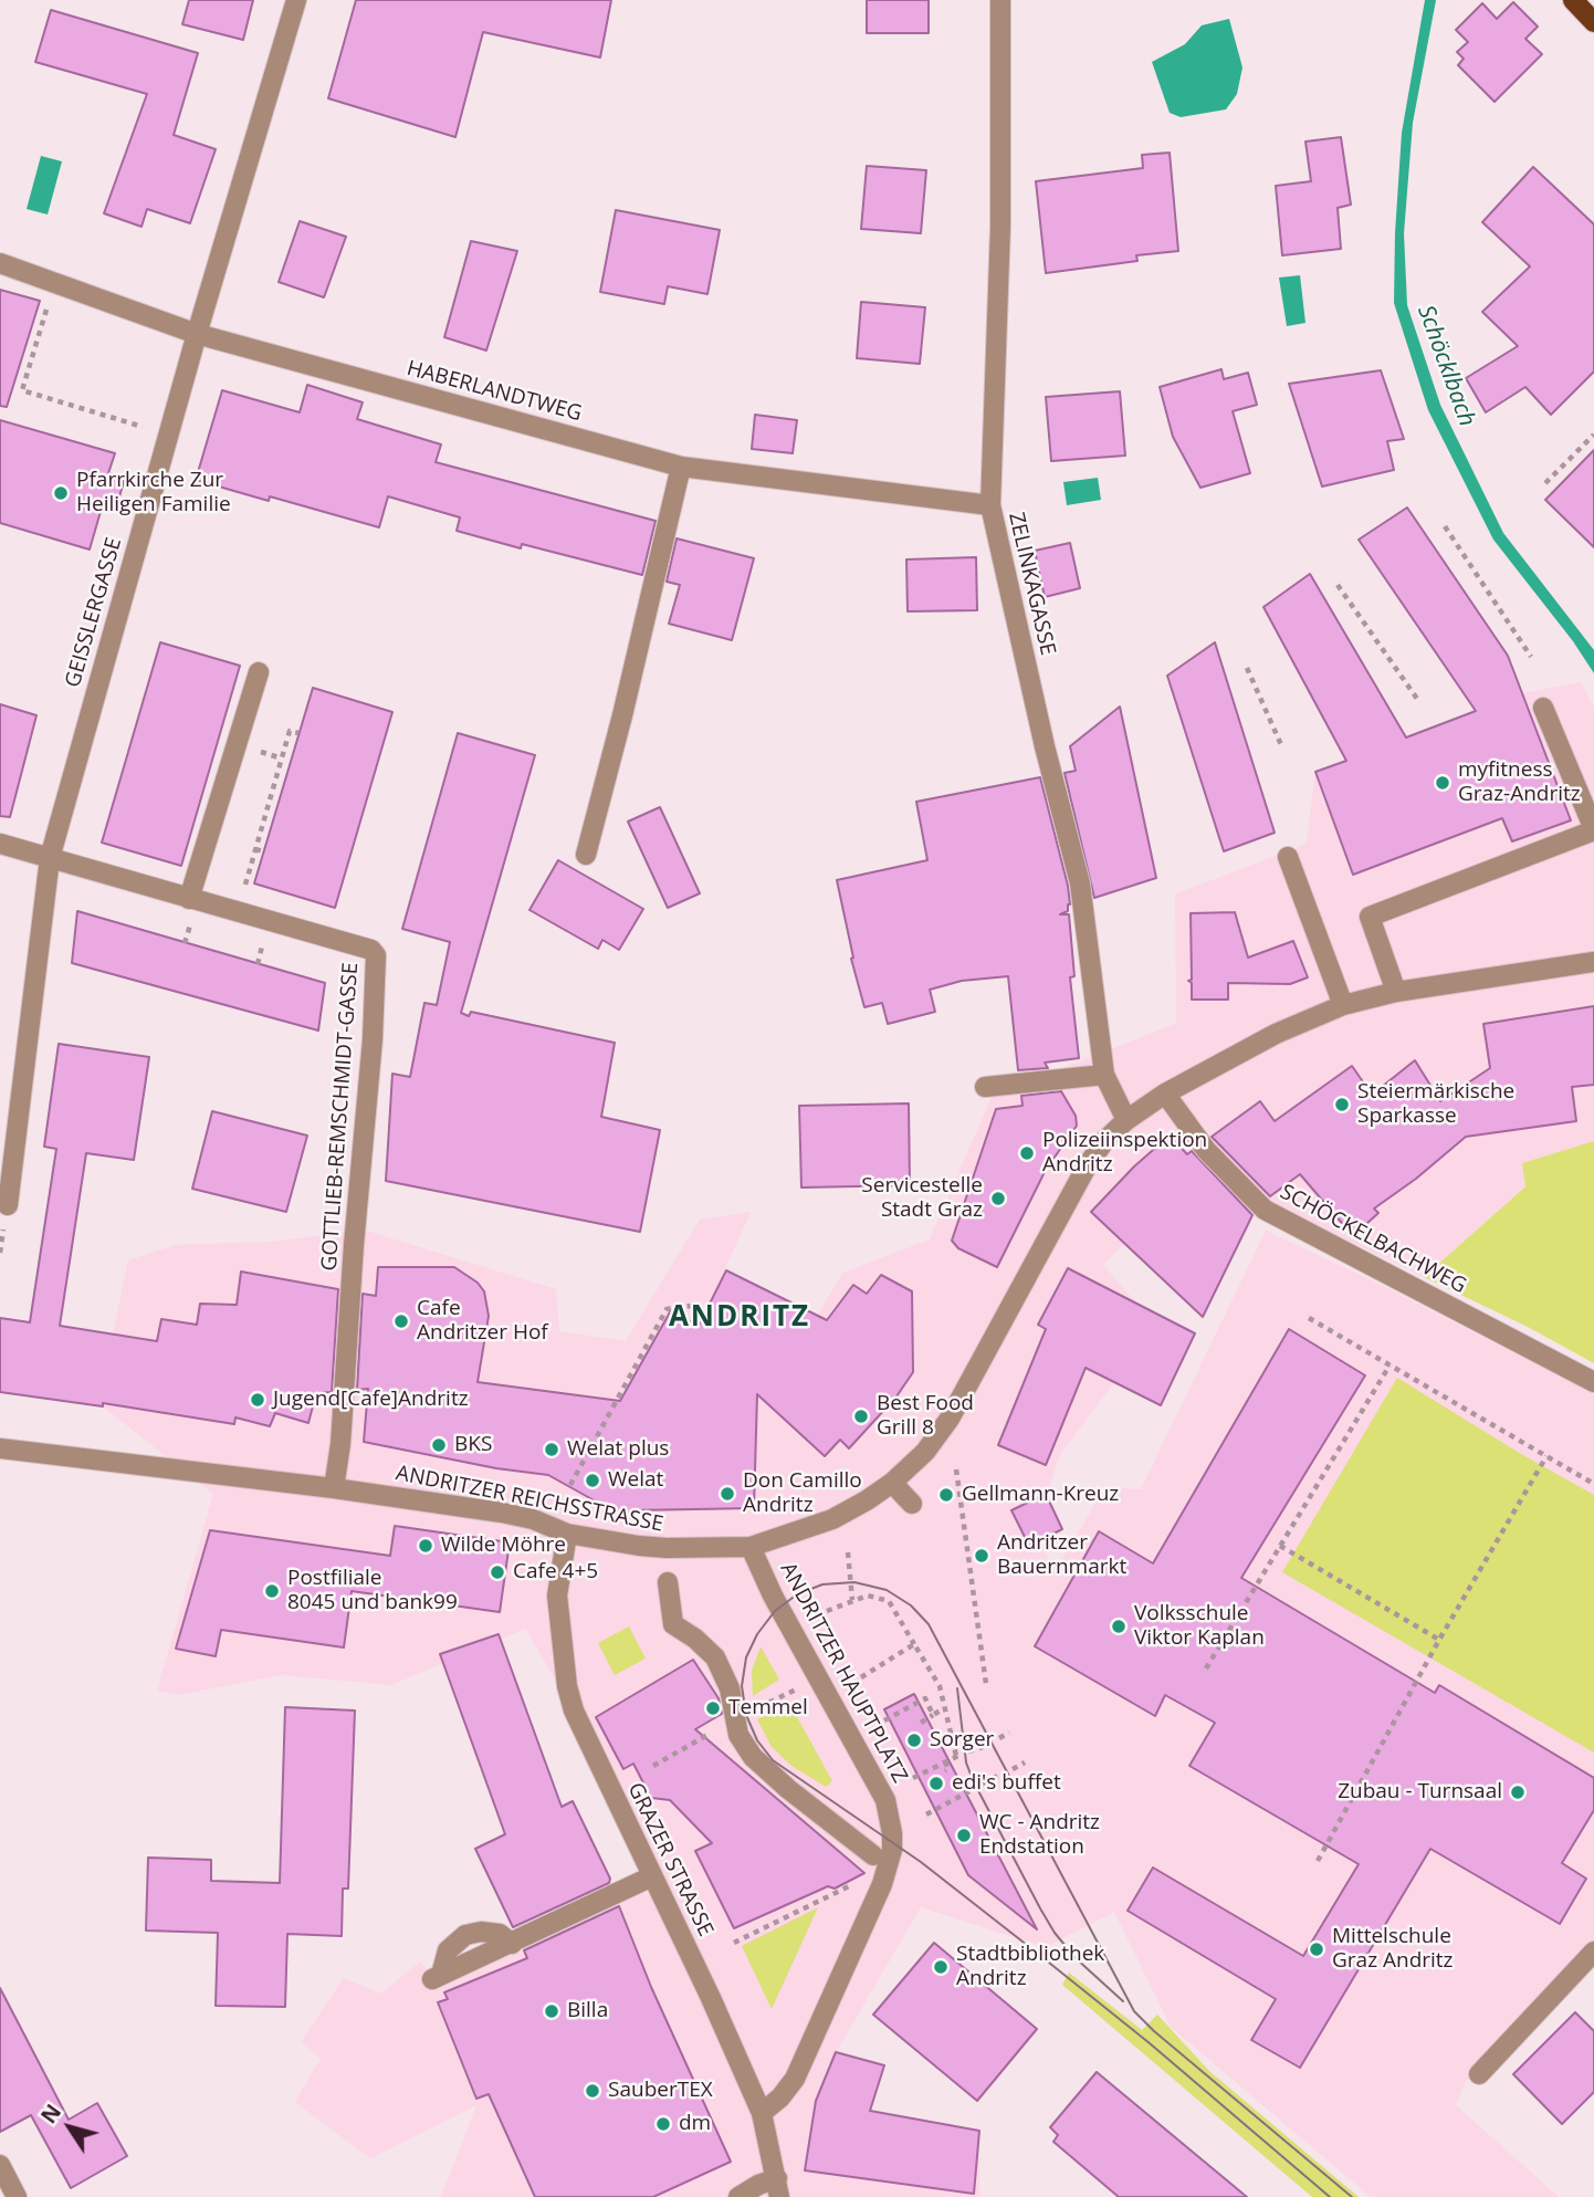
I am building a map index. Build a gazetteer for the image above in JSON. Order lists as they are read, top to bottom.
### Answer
{
  "streets": {
    "street": [
      "HABERLANDTWEG",
      "ZELINKAGASSE",
      "GEISSLERGASSE",
      "GOTTLIEB-REMSCHMIDT-GASSE",
      "SCHÖCKELBACHWEG",
      "ANDRITZER REICHSSTRASSE",
      "ANDRITZER HAUPTPLATZ",
      "GRAZER STRASSE"
    ]
  },
  "crossings": [
    ["HABERLANDTWEG", "ZELINKAGASSE"],
    ["HABERLANDTWEG", "GEISSLERGASSE"],
    ["ZELINKAGASSE", "ANDRITZER REICHSSTRASSE"],
    ["GEISSLERGASSE", "GOTTLIEB-REMSCHMIDT-GASSE"],
    ["GOTTLIEB-REMSCHMIDT-GASSE", "ANDRITZER REICHSSTRASSE"],
    ["SCHÖCKELBACHWEG", "ANDRITZER REICHSSTRASSE"],
    ["ANDRITZER REICHSSTRASSE", "ANDRITZER HAUPTPLATZ"],
    ["ANDRITZER REICHSSTRASSE", "GRAZER STRASSE"],
    ["ANDRITZER HAUPTPLATZ", "GRAZER STRASSE"]
  ],
  "districts": ["ANDRITZ"],
  "water": ["Schöcklbach"],
  "places": [
    "Pfarrkirche Zur Heiligen Familie",
    "myfitness Graz-Andritz",
    "Steiermärkische Sparkasse",
    "Polizeiinspektion Andritz",
    "Servicestelle Stadt Graz",
    "Cafe Andritzer Hof",
    "Jugend[Cafe]Andritz",
    "Best Food Grill 8",
    "BKS",
    "Welat plus",
    "Welat",
    "Don Camillo Andritz",
    "Gellmann-Kreuz",
    "Wilde Möhre",
    "Andritzer Bauernmarkt",
    "Cafe 4+5",
    "Postfiliale 8045 und bank99",
    "Volksschule Viktor Kaplan",
    "Temmel",
    "Sorger",
    "edi's buffet",
    "Zubau - Turnsaal",
    "WC - Andritz Endstation",
    "Mittelschule Graz Andritz",
    "Stadtbibliothek Andritz",
    "Billa",
    "SauberTEX",
    "dm"
  ],
  "north": "top left"
}
